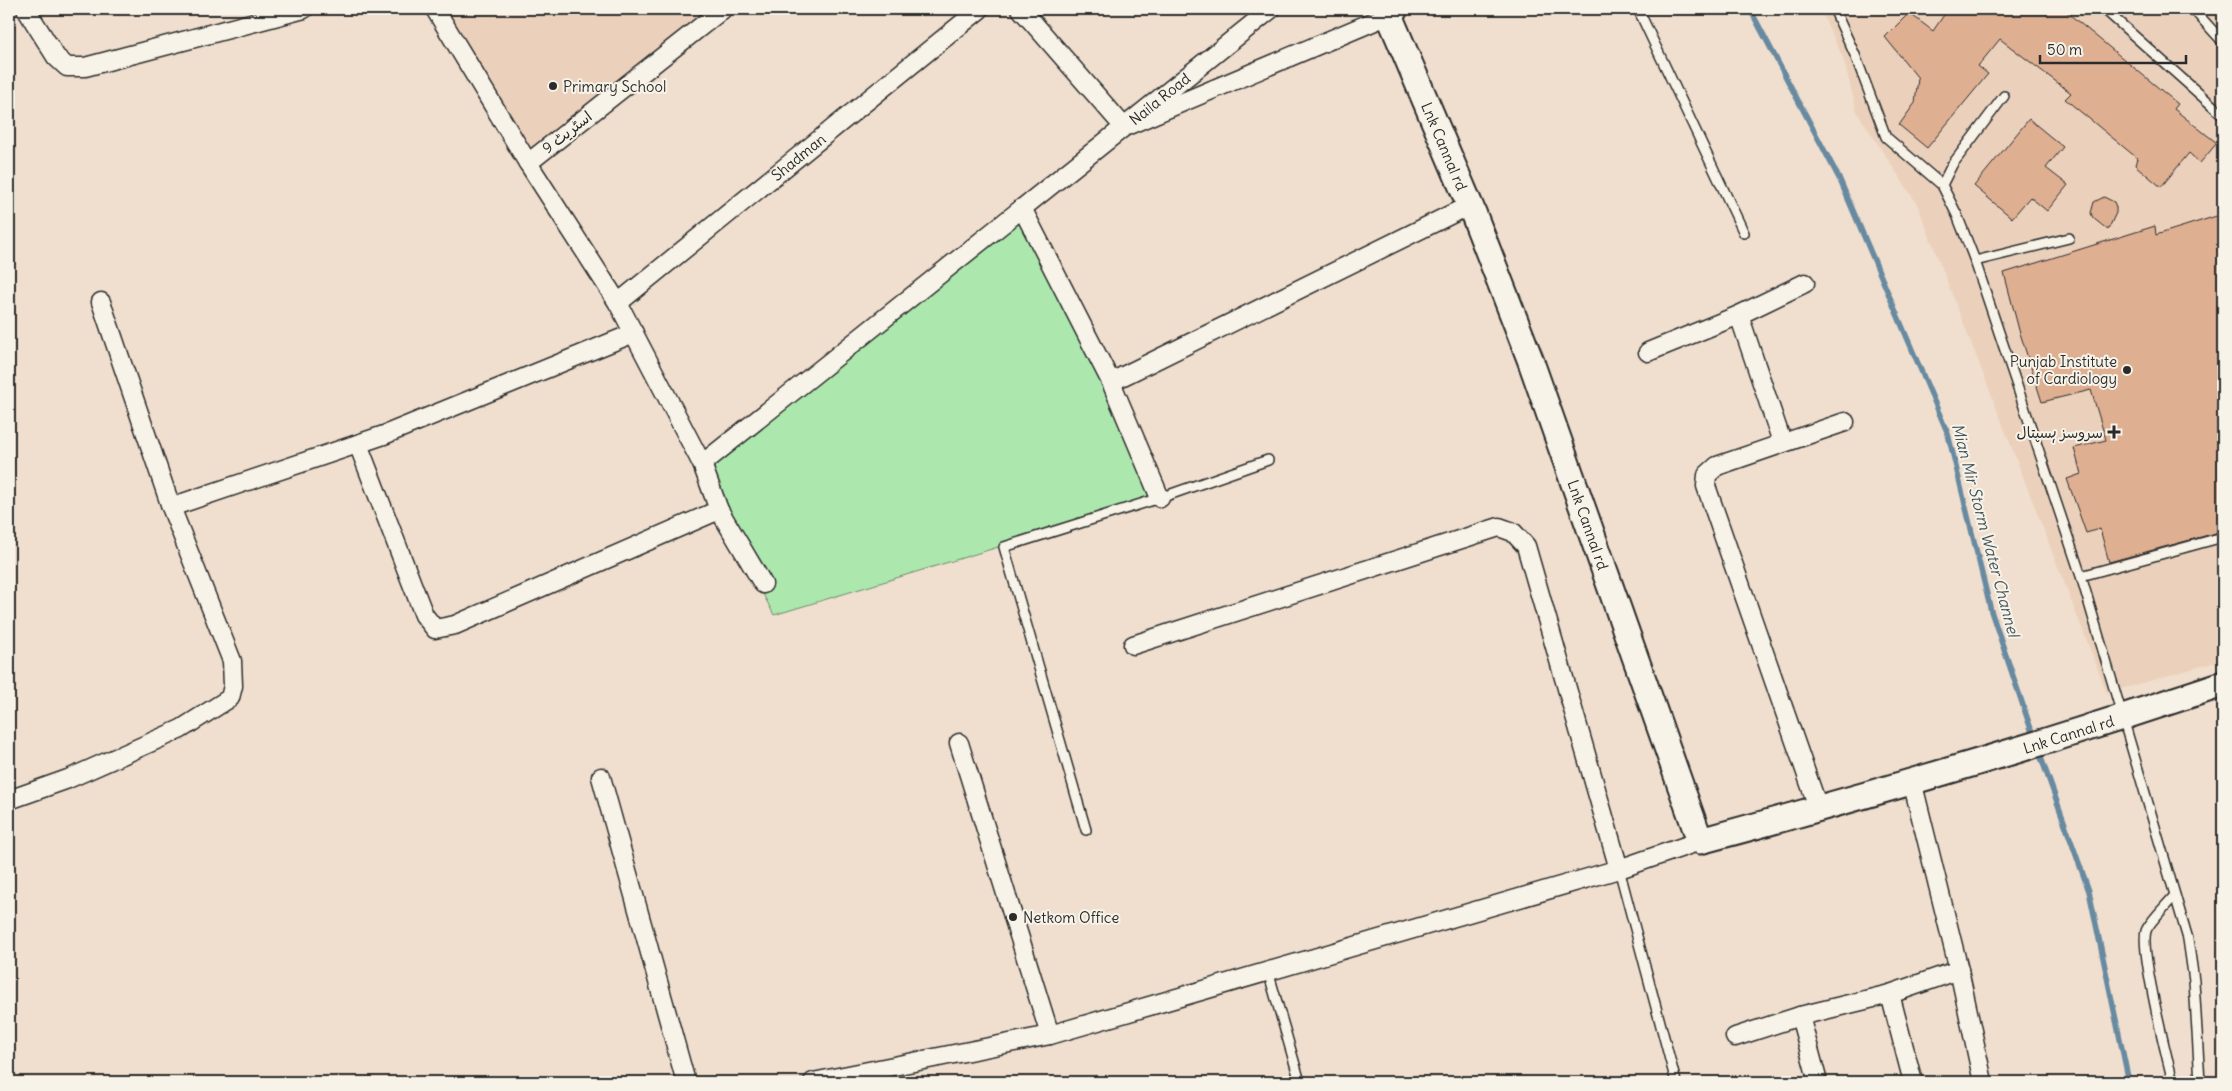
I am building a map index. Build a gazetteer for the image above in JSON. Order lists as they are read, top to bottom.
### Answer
{
  "streets": {
    "street": [
      "Naila Road",
      "اسٹریٹ 9",
      "Lnk Cannal rd",
      "Shadman"
    ]
  },
  "water": ["Mian Mir Storm Water Channel"],
  "places": {
    "other": ["Primary School", "Punjab Institute of Cardiology", "Netkom Office"],
    "health": ["سروسز ہسپتال"]
  },
  "scale_bar": "50 m"
}
